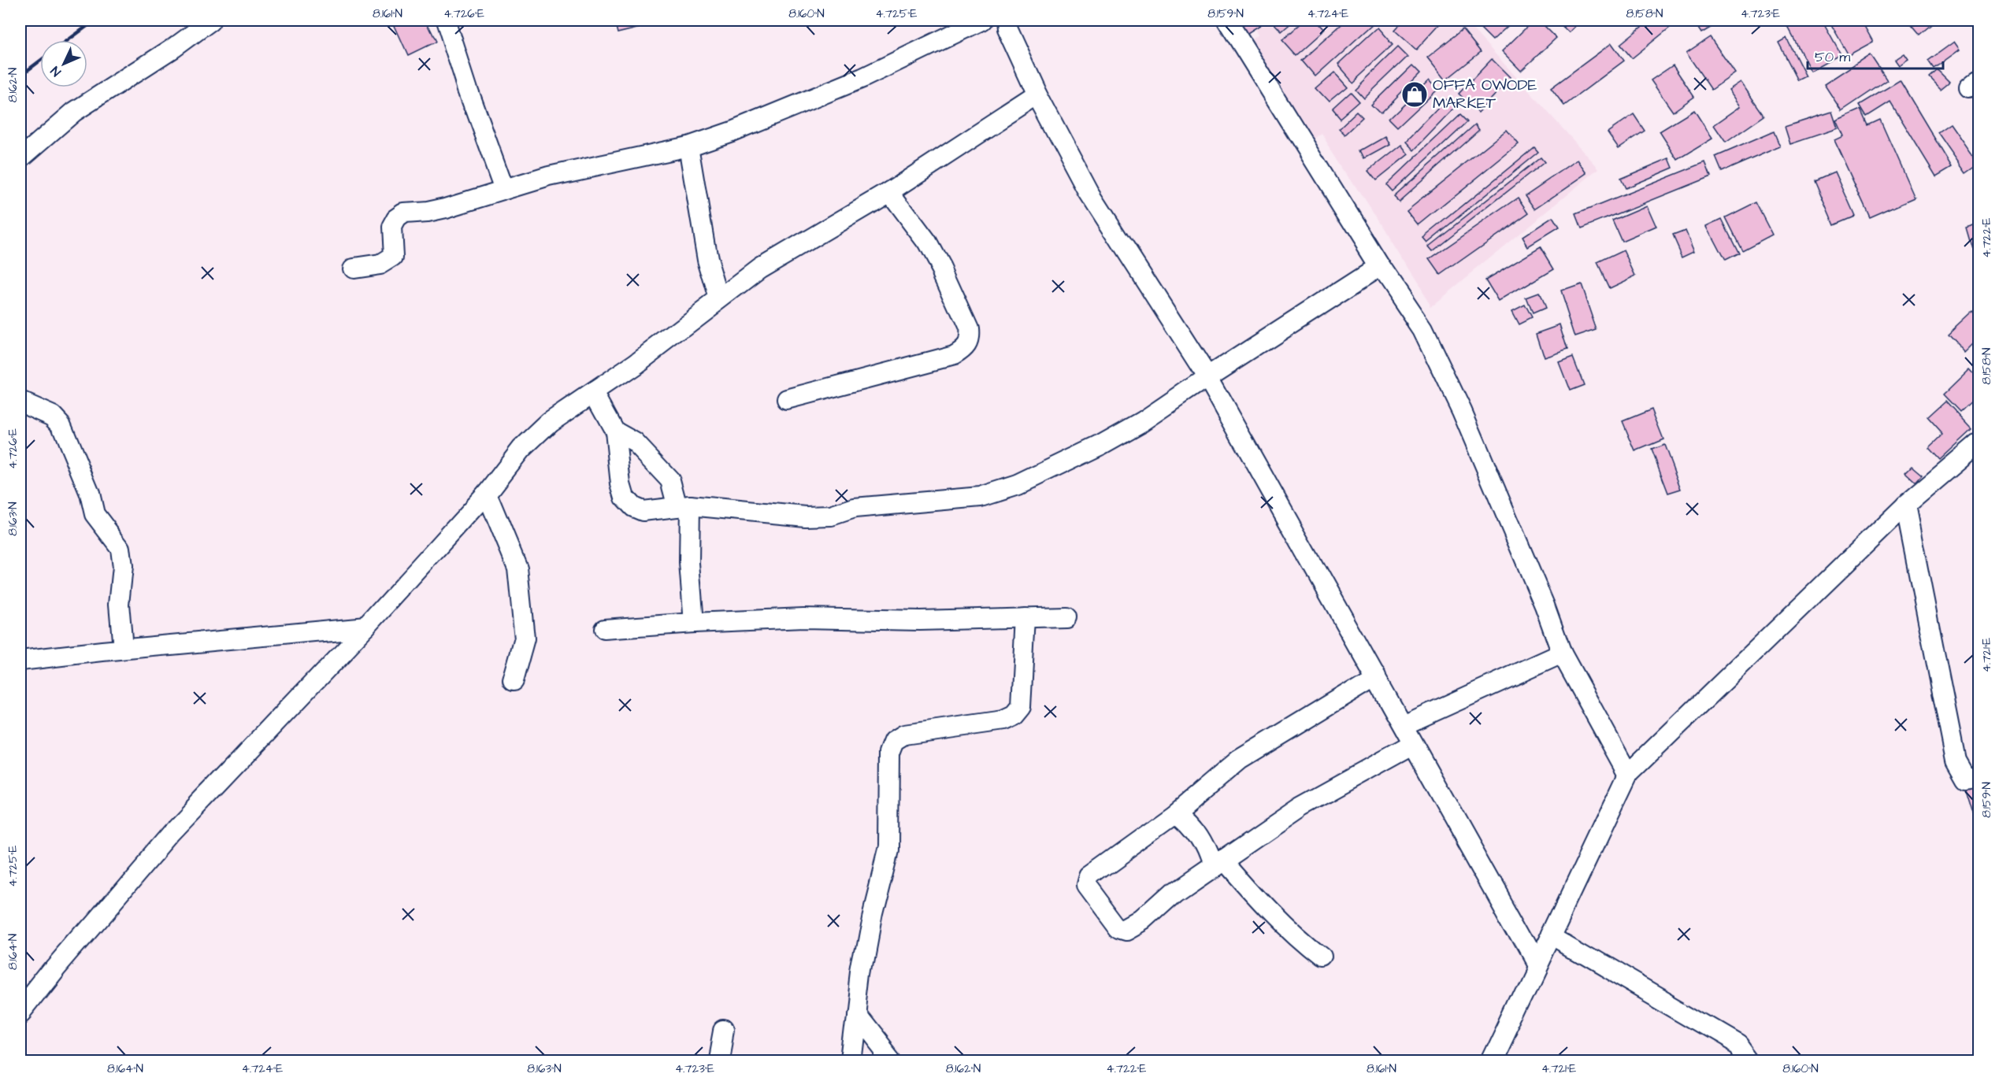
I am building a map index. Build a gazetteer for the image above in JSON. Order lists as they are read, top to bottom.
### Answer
{
  "places": {
    "shop": ["OFFA OWODE MARKET"]
  },
  "scale_bar": "50 m",
  "north": "bottom left",
  "coordinates": [
    "8.161°N",
    "4.726°E",
    "8.160°N",
    "4.725°E",
    "8.159°N",
    "4.724°E",
    "8.158°N",
    "4.723°E",
    "8.162°N",
    "4.722°E",
    "8.163°N",
    "4.721°E",
    "8.164°N"
  ]
}
